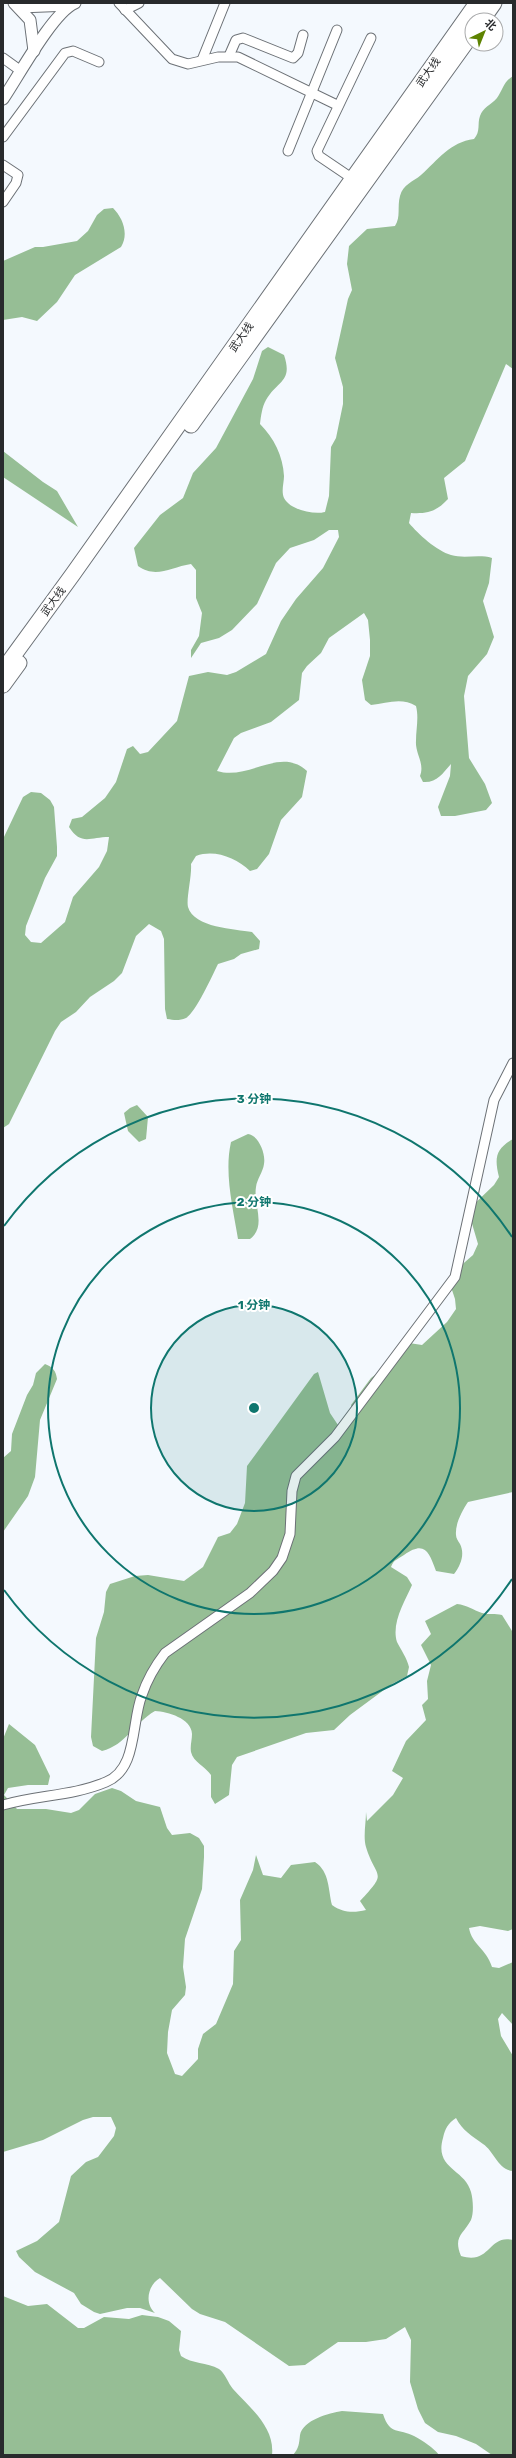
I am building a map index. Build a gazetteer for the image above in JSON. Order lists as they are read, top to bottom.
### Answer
{
  "streets": {
    "highway": ["武大线"]
  },
  "north": "top right",
  "rings": ["3 分钟", "2 分钟", "1 分钟"]
}
